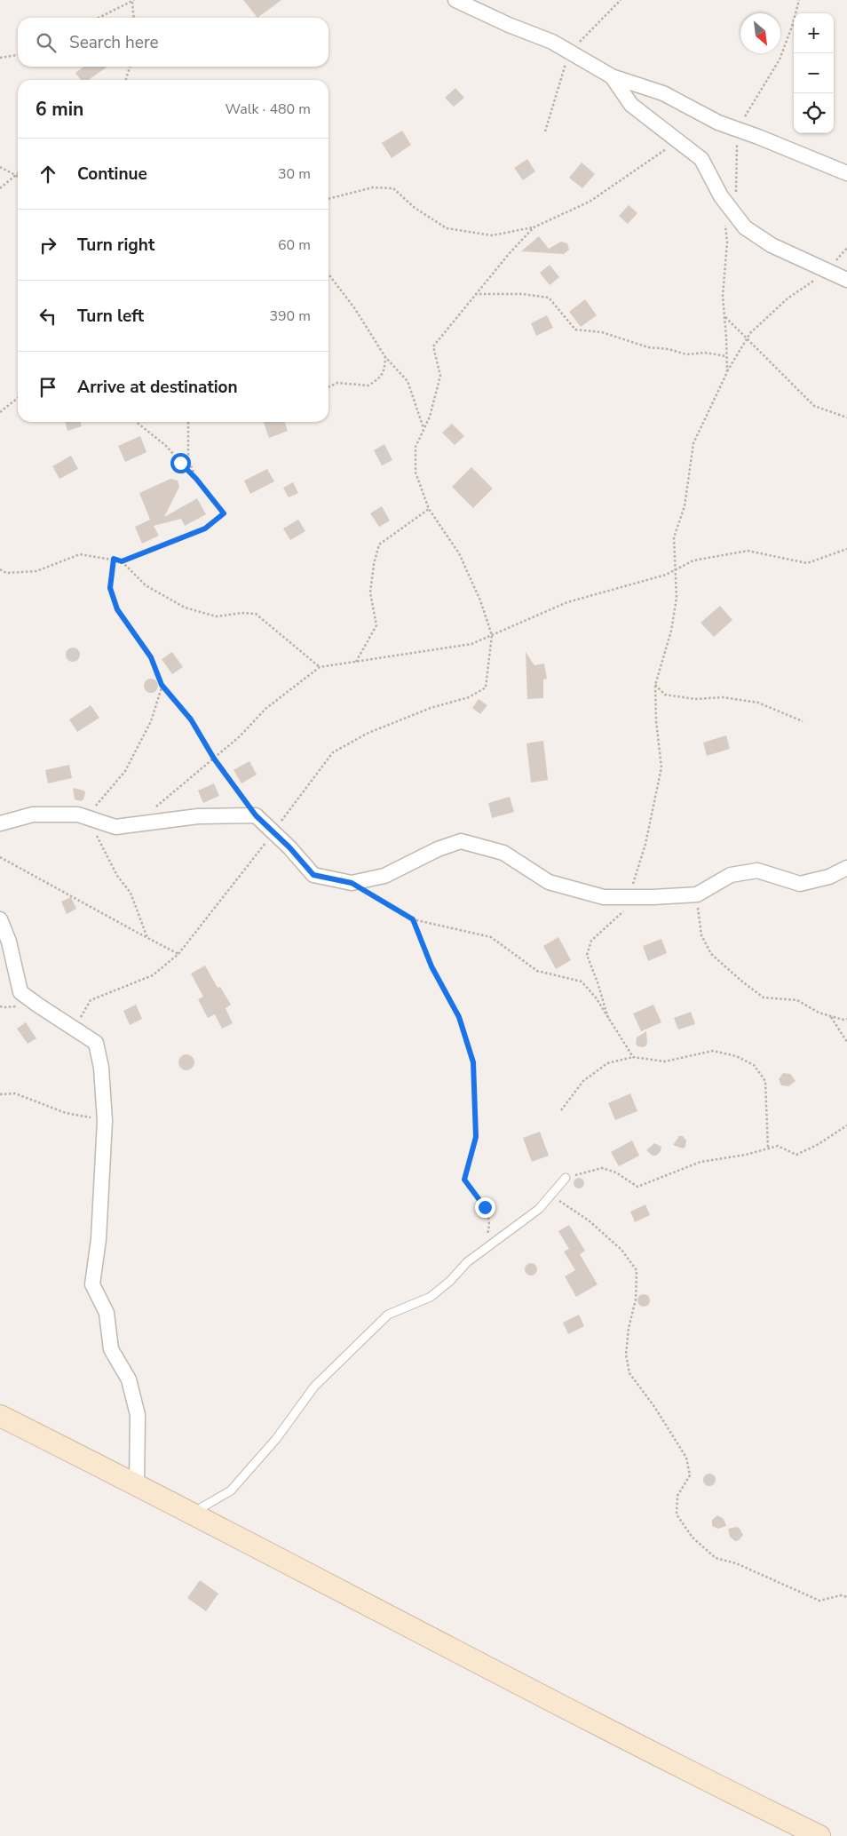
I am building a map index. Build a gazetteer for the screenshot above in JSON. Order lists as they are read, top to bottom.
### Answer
{
  "north": "bottom right",
  "page": {
    "map_buttons": ["+", "−"],
    "search": "Search here",
    "heading": ["6 min", "Walk · 480 m"],
    "list": [
      ["Continue", "30 m"],
      ["Turn right", "60 m"],
      ["Turn left", "390 m"],
      "Arrive at destination"
    ]
  }
}
